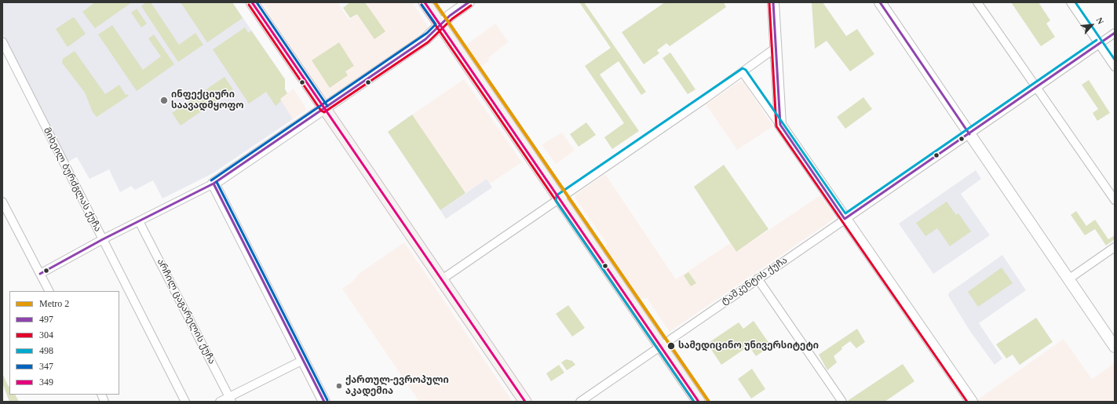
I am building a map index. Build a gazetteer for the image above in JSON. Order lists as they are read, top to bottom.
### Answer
{
  "streets": {
    "street": ["მიხეილ ბურძგლას ქუჩა", "ტაშკენტის ქუჩა", "არჩილ ცაგარელის ქუჩა"]
  },
  "places": ["ინფექციური საავადმყოფო", "სამედიცინო უნივერსიტეტი", "ქართულ-ევროპული აკადემია"],
  "lines": [
    "metro line 2",
    "transit line 497",
    "transit line 304",
    "transit line 498",
    "transit line 347",
    "transit line 349"
  ],
  "legend": [
    "Metro 2",
    "497",
    "304",
    "498",
    "347",
    "349"
  ],
  "north": "top right"
}
